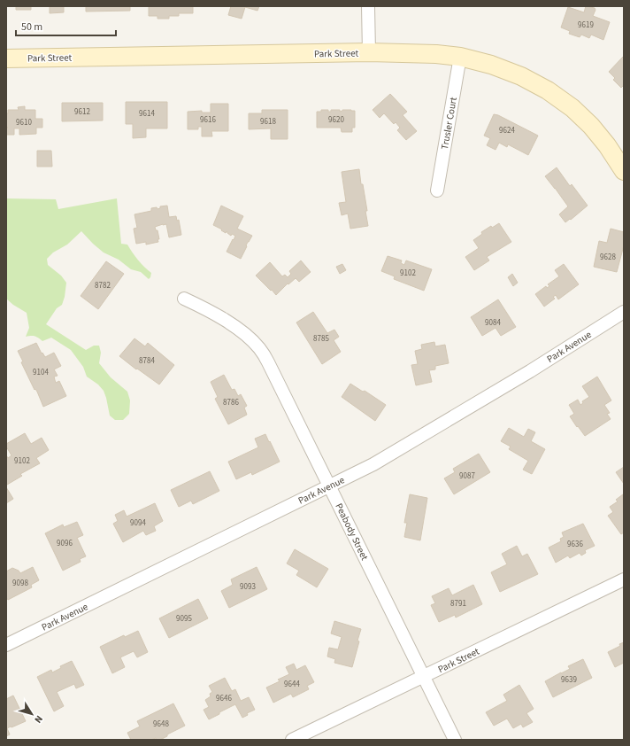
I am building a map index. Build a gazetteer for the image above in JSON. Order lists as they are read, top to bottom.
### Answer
{
  "streets": {
    "street": [
      "Park Street",
      "Trusler Court",
      "Park Avenue",
      "Peabody Street"
    ]
  },
  "crossings": [
    ["Park Street", "Trusler Court"],
    ["Park Street", "Peabody Street"],
    ["Park Avenue", "Peabody Street"]
  ],
  "house_numbers": [
    "9619",
    "9612",
    "9614",
    "9616",
    "9620",
    "9618",
    "9610",
    "9624",
    "9628",
    "9102",
    "8782",
    "9084",
    "8785",
    "8784",
    "9104",
    "8786",
    "9102",
    "9087",
    "9094",
    "9096",
    "9636",
    "9098",
    "9093",
    "8791",
    "9095",
    "9639",
    "9644",
    "9646",
    "9648"
  ],
  "scale_bar": "50 m",
  "north": "bottom right"
}
